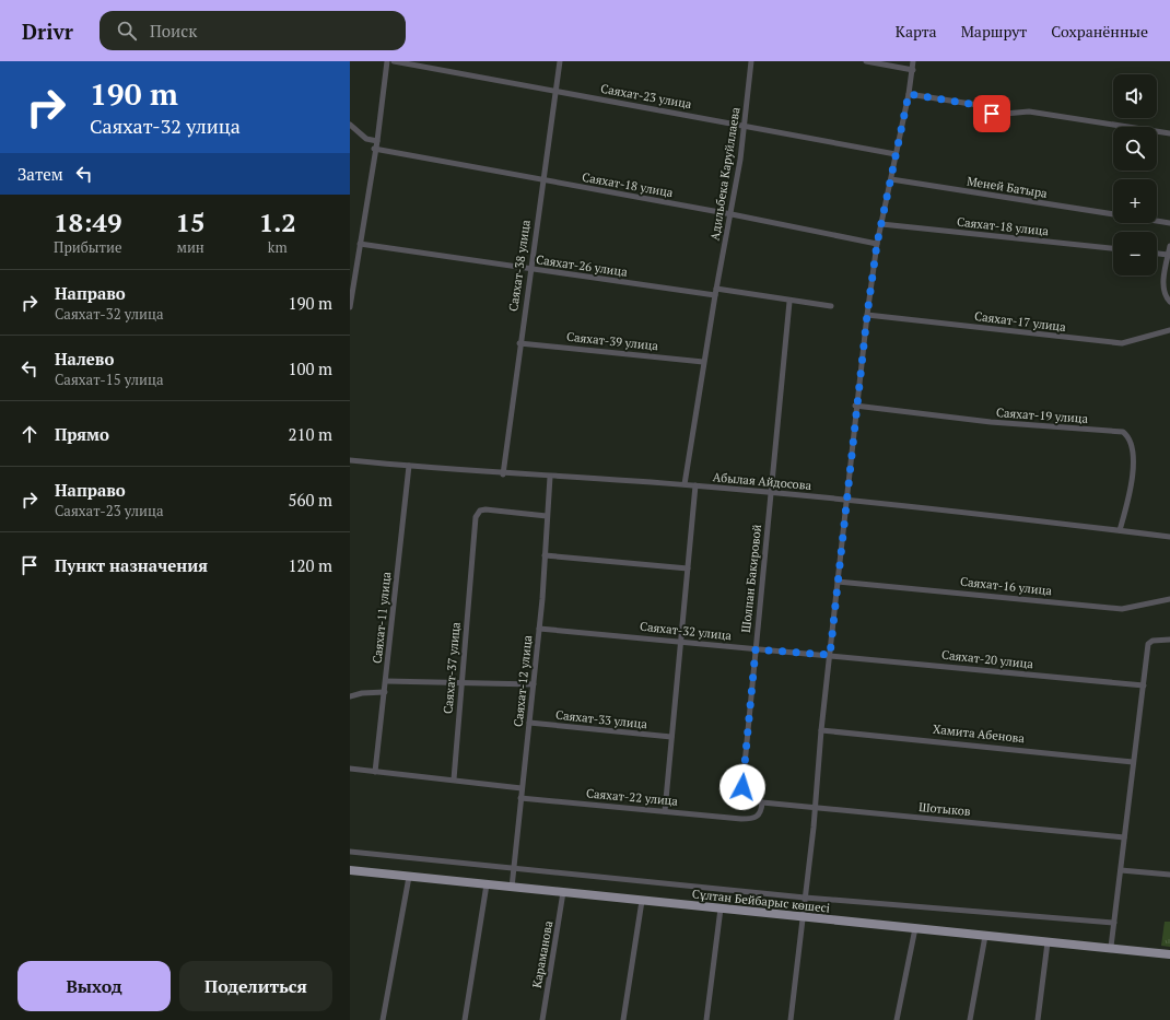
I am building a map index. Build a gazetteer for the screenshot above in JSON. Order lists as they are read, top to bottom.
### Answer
{
  "streets": {
    "main road": ["Сұлтан Бейбарыс көшесі"],
    "street": [
      "Саяхат-23 улица",
      "Адильбека Каруйллаева",
      "Саяхат-18 улица",
      "Меней Батыра",
      "Саяхат-38 улица",
      "Саяхат-26 улица",
      "Саяхат-17 улица",
      "Саяхат-39 улица",
      "Саяхат-19 улица",
      "Абылая Айдосова",
      "Шолпан Бакировой",
      "Саяхат-16 улица",
      "Саяхат-11 улица",
      "Саяхат-32 улица",
      "Саяхат-20 улица",
      "Саяхат-37 улица",
      "Саяхат-12 улица",
      "Саяхат-33 улица",
      "Хамита Абенова",
      "Саяхат-22 улица",
      "Шотыков",
      "Караманова"
    ]
  },
  "crossings": [
    ["Саяхат-23 улица", "Адильбека Каруйллаева"],
    ["Саяхат-23 улица", "Саяхат-38 улица"],
    ["Адильбека Каруйллаева", "Саяхат-18 улица"],
    ["Саяхат-18 улица", "Саяхат-38 улица"],
    ["Саяхат-38 улица", "Саяхат-26 улица"],
    ["Саяхат-38 улица", "Саяхат-39 улица"],
    ["Саяхат-38 улица", "Абылая Айдосова"],
    ["Саяхат-19 улица", "Абылая Айдосова"],
    ["Абылая Айдосова", "Шолпан Бакировой"],
    ["Абылая Айдосова", "Саяхат-11 улица"],
    ["Абылая Айдосова", "Саяхат-12 улица"],
    ["Шолпан Бакировой", "Саяхат-32 улица"],
    ["Шолпан Бакировой", "Саяхат-22 улица"],
    ["Шолпан Бакировой", "Шотыков"],
    ["Саяхат-32 улица", "Саяхат-20 улица"],
    ["Саяхат-32 улица", "Саяхат-12 улица"],
    ["Саяхат-37 улица", "Саяхат-12 улица"],
    ["Саяхат-12 улица", "Саяхат-33 улица"],
    ["Саяхат-12 улица", "Саяхат-22 улица"],
    ["Саяхат-12 улица", "Сұлтан Бейбарыс көшесі"],
    ["Саяхат-22 улица", "Шотыков"],
    ["Сұлтан Бейбарыс көшесі", "Караманова"]
  ],
  "page": {
    "header": "Drivr",
    "search": "Поиск",
    "nav": ["Карта", "Маршрут", "Сохранённые"],
    "turn": ["190 m", "Саяхат-32 улица"],
    "map_buttons": ["+", "−"],
    "then": "Затем",
    "eta": [
      "18:49",
      "Прибытие",
      "15",
      "мин",
      "1.2",
      "km"
    ],
    "list": [
      {
        "name": "Направо",
        "note": "Саяхат-32 улица",
        "value": "190 m"
      },
      {
        "name": "Налево",
        "note": "Саяхат-15 улица",
        "value": "100 m"
      },
      {
        "name": "Прямо",
        "value": "210 m"
      },
      {
        "name": "Направо",
        "note": "Саяхат-23 улица",
        "value": "560 m"
      },
      {
        "name": "Пункт назначения",
        "value": "120 m"
      }
    ],
    "buttons": ["Выход", "Поделиться"]
  }
}
